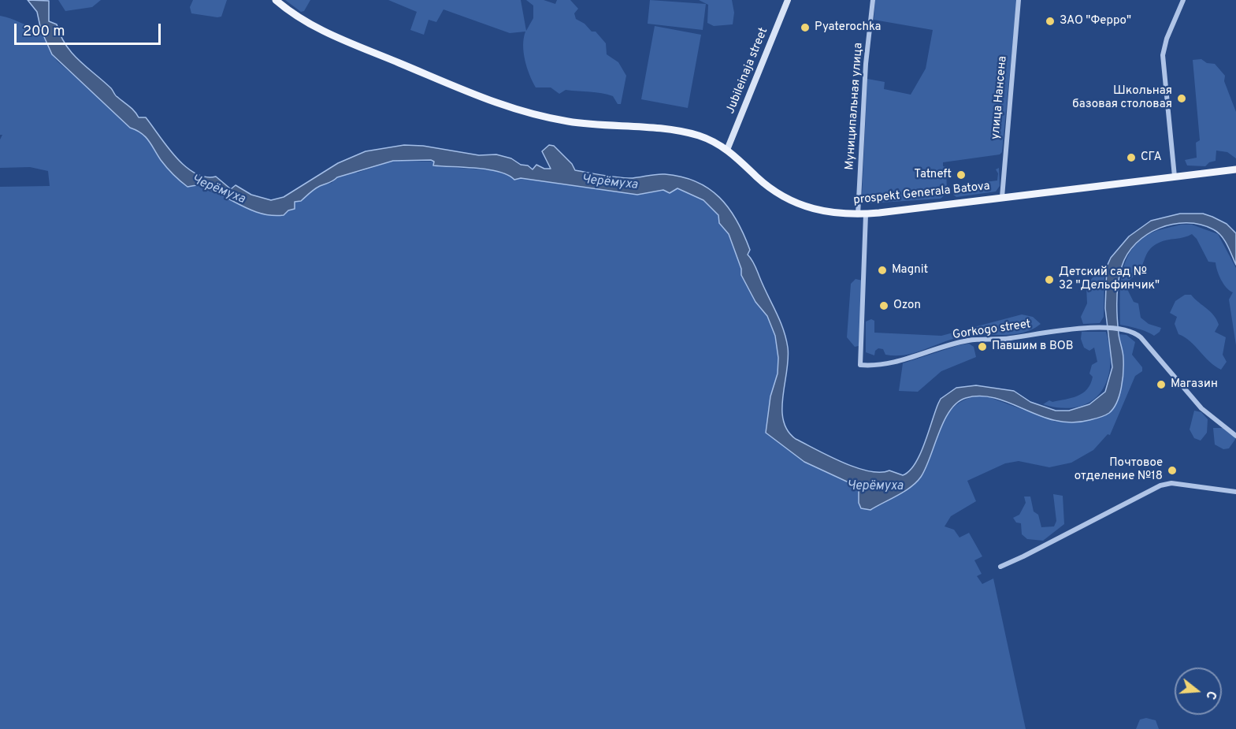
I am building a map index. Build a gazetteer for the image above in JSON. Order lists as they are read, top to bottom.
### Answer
{
  "streets": {
    "main road": ["prospekt Generala Batova"],
    "street": [
      "Jubileinaja street",
      "улица Нансена",
      "Муниципальная улица",
      "Gorkogo street"
    ]
  },
  "crossings": [
    ["Jubileinaja street", "prospekt Generala Batova"],
    ["улица Нансена", "prospekt Generala Batova"],
    ["Муниципальная улица", "prospekt Generala Batova"],
    ["Муниципальная улица", "Gorkogo street"],
    ["prospekt Generala Batova", "Gorkogo street"]
  ],
  "water": ["Черёмуха"],
  "places": [
    "ЗАО \"Ферро\"",
    "Pyaterochka",
    "Школьная базовая столовая",
    "СГА",
    "Tatneft",
    "Magnit",
    "Детский сад № 32 \"Дельфинчик\"",
    "Ozon",
    "Павшим в ВОВ",
    "Магазин",
    "Почтовое отделение №18"
  ],
  "scale_bar": "200 m",
  "north": "right"
}
